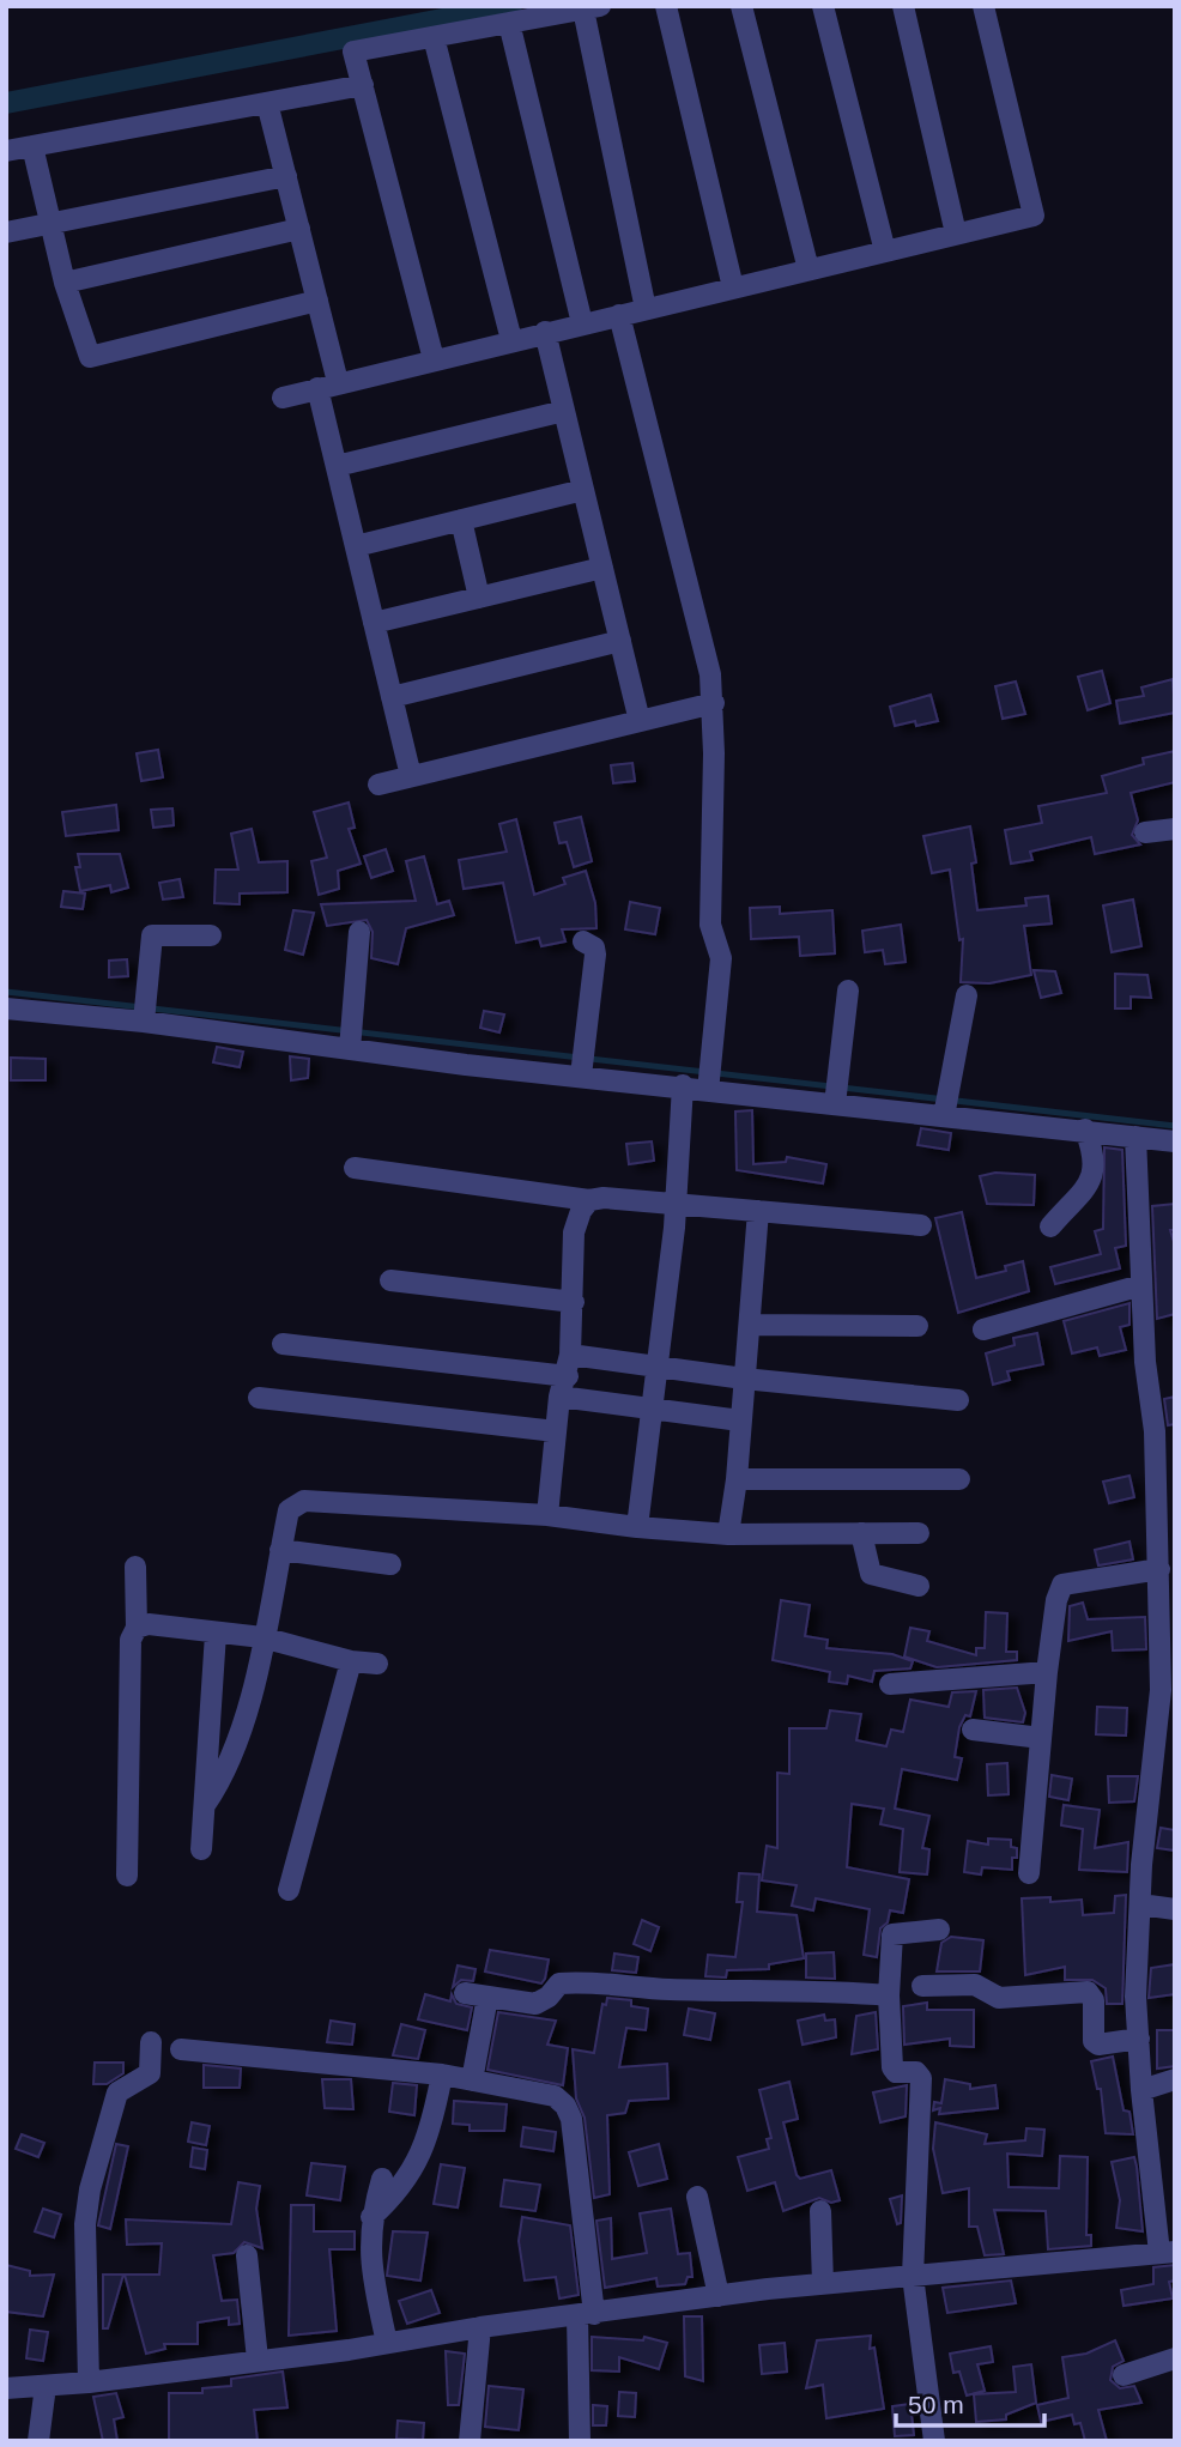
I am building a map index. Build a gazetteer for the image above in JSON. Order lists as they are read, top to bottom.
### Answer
{
  "scale_bar": "50 m"
}
